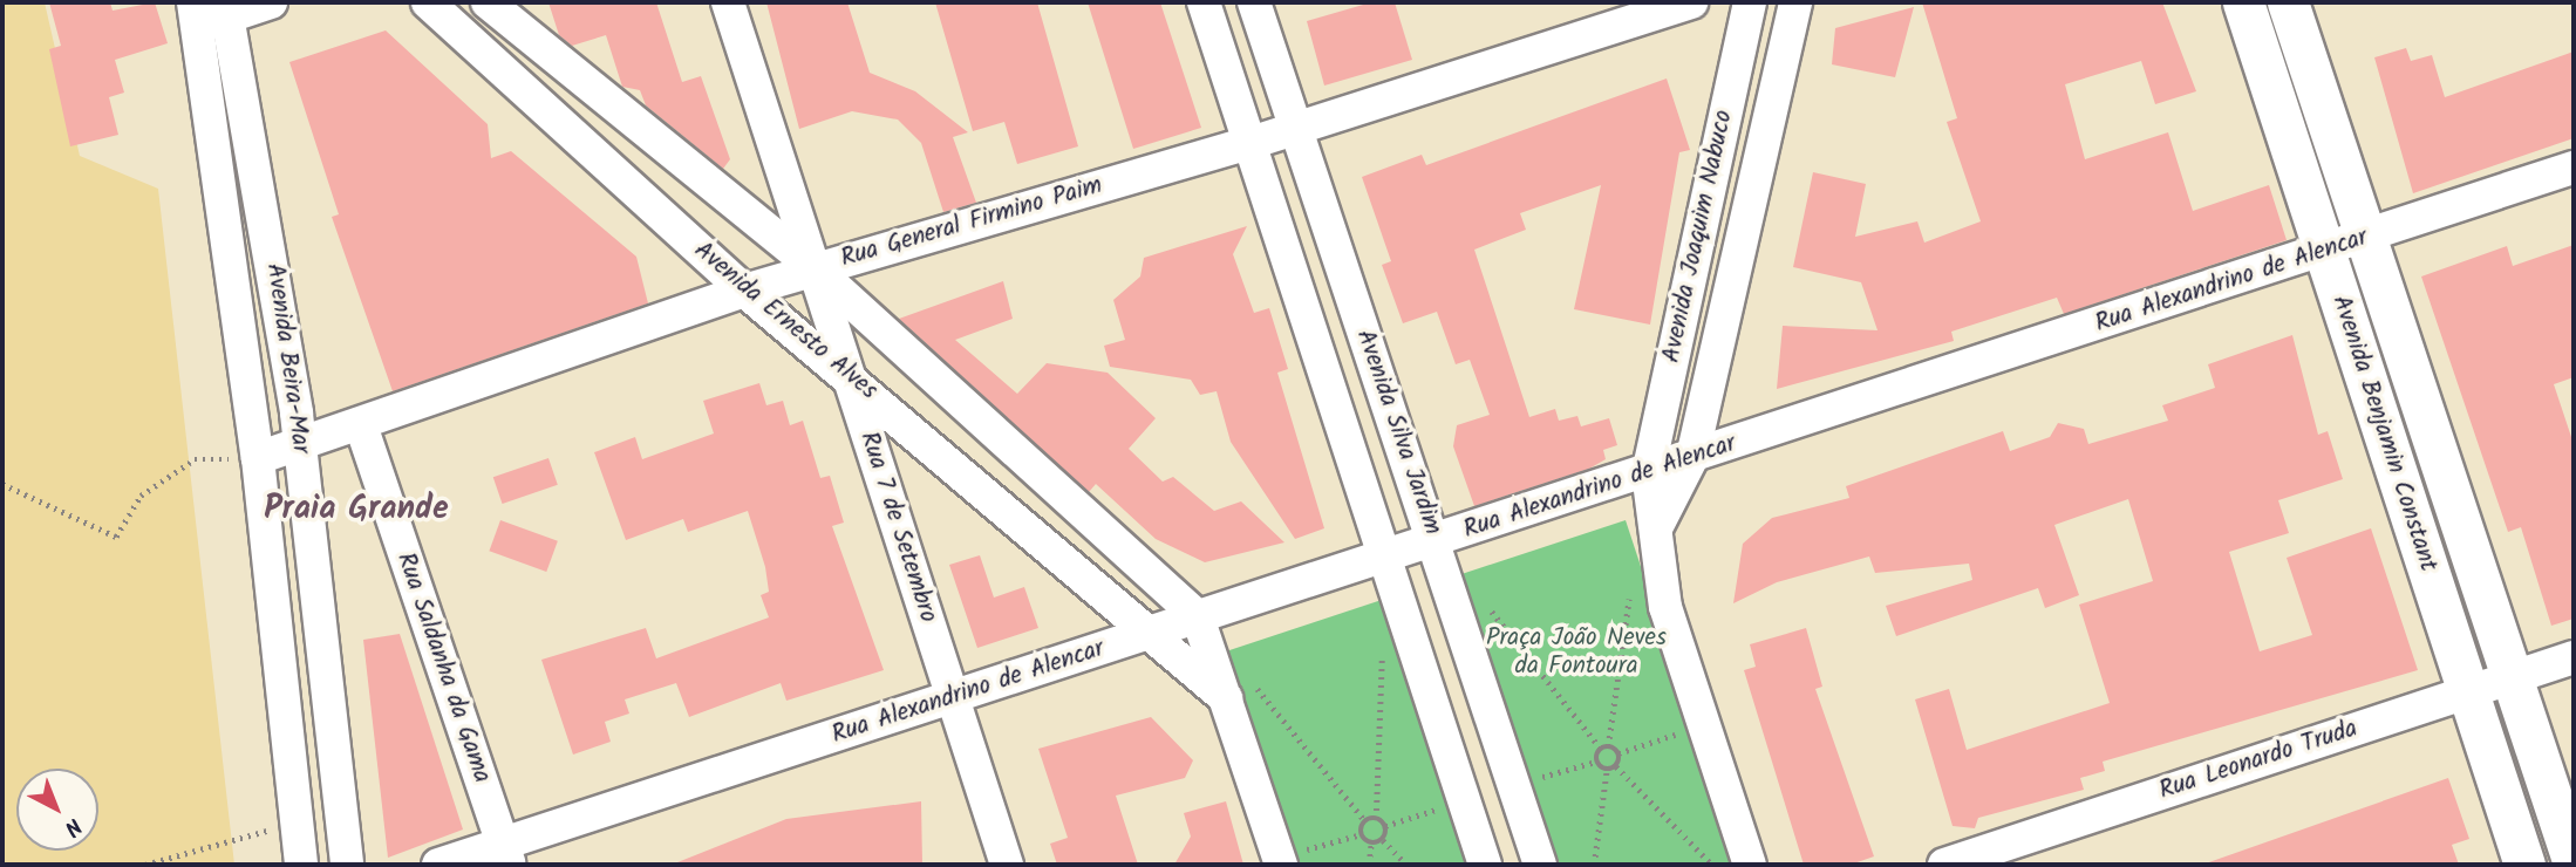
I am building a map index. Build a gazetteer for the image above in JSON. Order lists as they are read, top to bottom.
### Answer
{
  "streets": {
    "main road": ["Avenida Benjamin Constant"],
    "street": [
      "Rua General Firmino Paim",
      "Avenida Joaquim Nabuco",
      "Rua Alexandrino de Alencar",
      "Avenida Ernesto Alves",
      "Avenida Beira-Mar",
      "Avenida Silva Jardim",
      "Rua 7 de Setembro",
      "Rua Saldanha da Gama",
      "Rua Leonardo Truda"
    ]
  },
  "crossings": [
    ["Rua General Firmino Paim", "Avenida Ernesto Alves"],
    ["Rua General Firmino Paim", "Avenida Beira-Mar"],
    ["Rua General Firmino Paim", "Avenida Silva Jardim"],
    ["Rua General Firmino Paim", "Rua 7 de Setembro"],
    ["Rua General Firmino Paim", "Rua Saldanha da Gama"],
    ["Avenida Joaquim Nabuco", "Rua Alexandrino de Alencar"],
    ["Rua Alexandrino de Alencar", "Avenida Ernesto Alves"],
    ["Rua Alexandrino de Alencar", "Avenida Silva Jardim"],
    ["Rua Alexandrino de Alencar", "Avenida Benjamin Constant"],
    ["Rua Alexandrino de Alencar", "Rua 7 de Setembro"],
    ["Rua Alexandrino de Alencar", "Rua Saldanha da Gama"],
    ["Avenida Ernesto Alves", "Rua 7 de Setembro"],
    ["Avenida Benjamin Constant", "Rua Leonardo Truda"]
  ],
  "districts": ["Praia Grande"],
  "parks": ["Praça João Neves da Fontoura"],
  "north": "bottom right"
}
